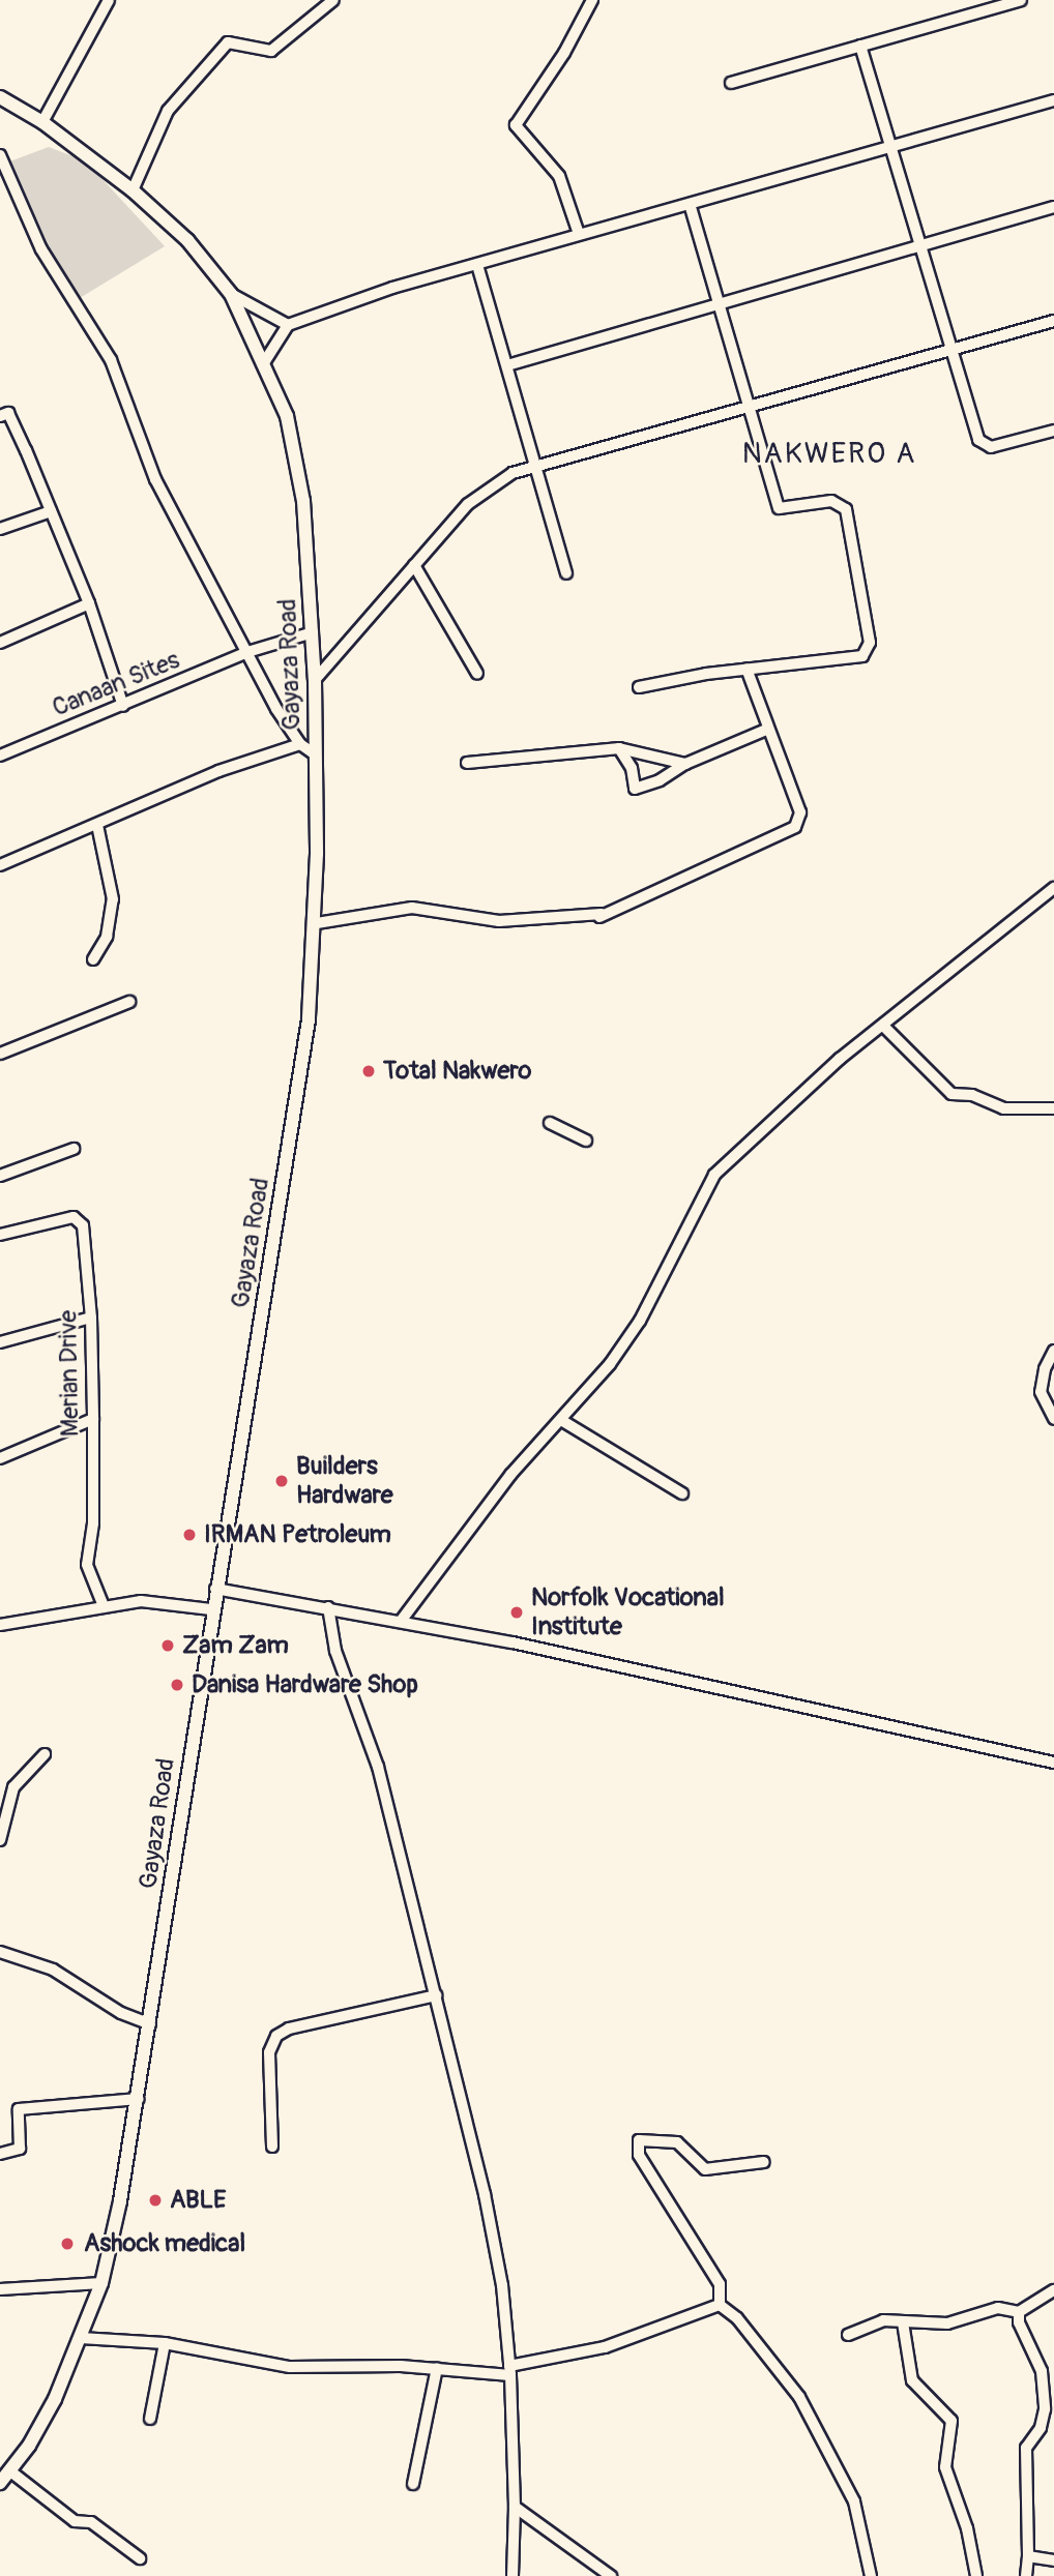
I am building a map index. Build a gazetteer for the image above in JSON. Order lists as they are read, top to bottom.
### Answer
{
  "streets": {
    "main road": ["Gayaza Road"],
    "street": ["Canaan Sites", "Merian Drive"]
  },
  "crossings": [
    ["Gayaza Road", "Canaan Sites"]
  ],
  "districts": ["NAKWERO A"],
  "places": [
    "Total Nakwero",
    "Builders Hardware",
    "IRMAN Petroleum",
    "Norfolk Vocational Institute",
    "Zam Zam",
    "Danisa Hardware Shop",
    "ABLE",
    "Ashock medical"
  ]
}
